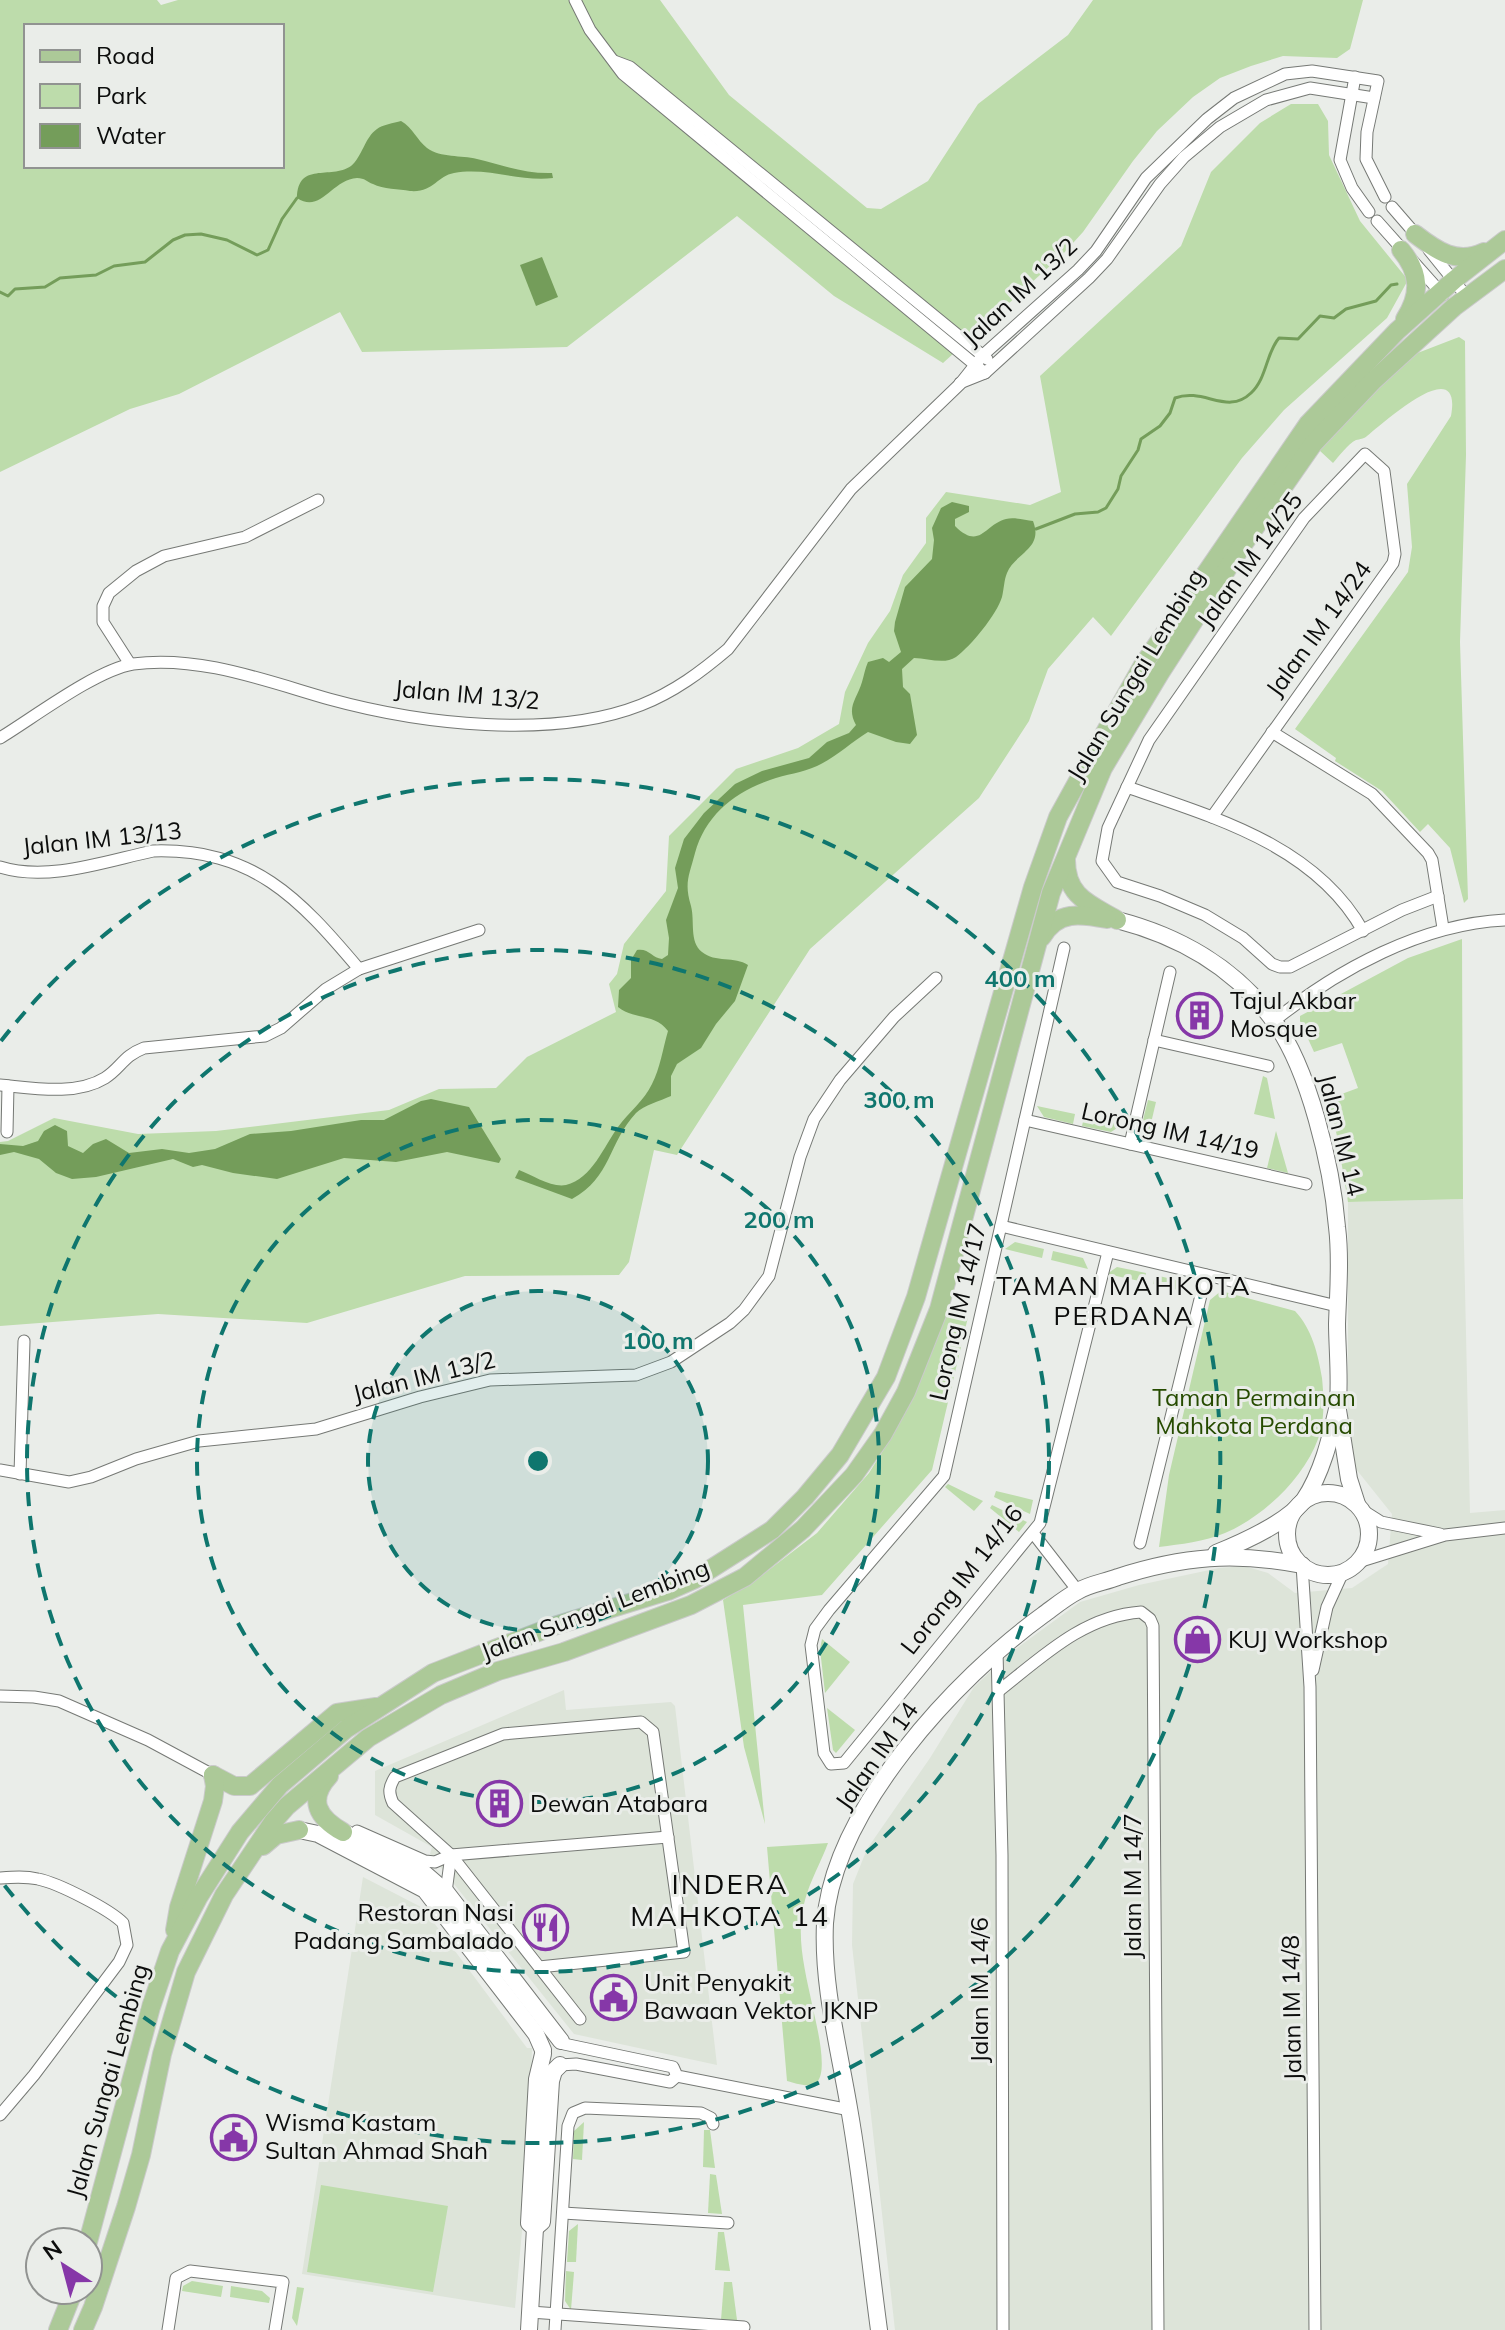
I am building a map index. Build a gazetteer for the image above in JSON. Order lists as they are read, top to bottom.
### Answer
{
  "streets": {
    "main road": ["Jalan Sungai Lembing"],
    "street": [
      "Jalan IM 13/2",
      "Jalan IM 14/25",
      "Jalan IM 14/24",
      "Jalan IM 13/13",
      "Lorong IM 14/19",
      "Jalan IM 14",
      "Lorong IM 14/17",
      "Lorong IM 14/16",
      "Jalan IM 14/7",
      "Jalan IM 14/6",
      "Jalan IM 14/8"
    ]
  },
  "crossings": [
    ["Jalan IM 14/25", "Jalan IM 14/24"],
    ["Lorong IM 14/19", "Lorong IM 14/17"],
    ["Jalan IM 14", "Jalan IM 14/6"],
    ["Lorong IM 14/17", "Lorong IM 14/16"],
    ["Jalan IM 14/7", "Jalan IM 14/6"]
  ],
  "districts": ["TAMAN MAHKOTA PERDANA", "INDERA MAHKOTA 14"],
  "parks": ["Taman Permainan Mahkota Perdana"],
  "places": {
    "building": ["Tajul Akbar Mosque", "Dewan Atabara"],
    "shop": ["KUJ Workshop"],
    "restaurant": ["Restoran Nasi Padang Sambalado"],
    "public building": ["Unit Penyakit Bawaan Vektor JKNP", "Wisma Kastam Sultan Ahmad Shah"]
  },
  "legend": ["Road", "Park", "Water"],
  "north": "top left",
  "rings": [
    "400 m",
    "300 m",
    "200 m",
    "100 m"
  ]
}
